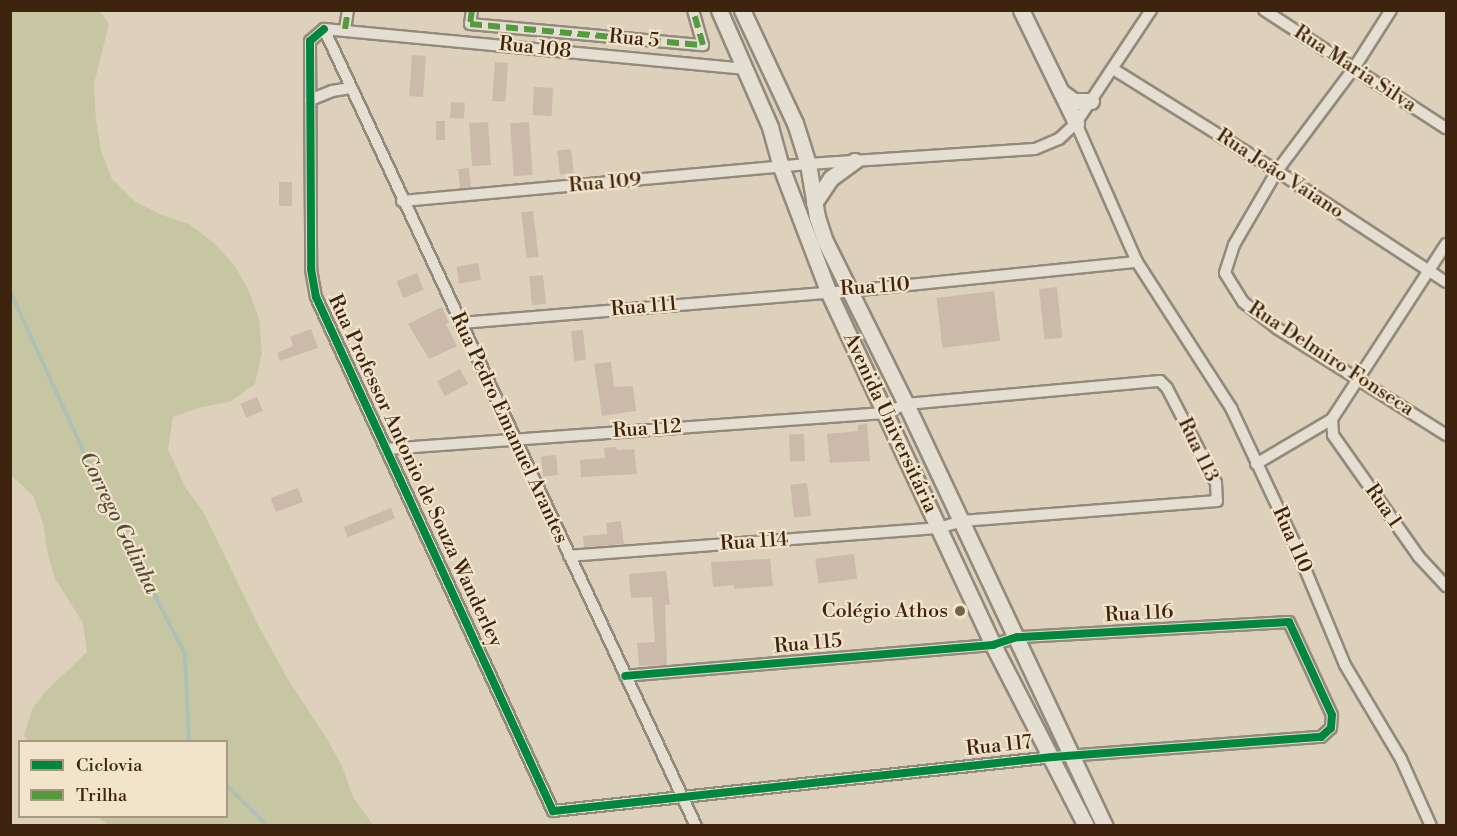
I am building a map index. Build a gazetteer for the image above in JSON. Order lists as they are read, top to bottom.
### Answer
{
  "streets": {
    "street": [
      "Rua 5",
      "Rua 108",
      "Rua Maria Silva",
      "Rua João Vaiano",
      "Rua 109",
      "Rua 110",
      "Rua 111",
      "Rua Delmiro Fonseca",
      "Avenida Universitária",
      "Rua Pedro Emanuel Arantes",
      "Rua 112",
      "Rua 113",
      "Rua Professor Antonio de Souza Wanderley",
      "Rua 1",
      "Rua 114",
      "Rua 116",
      "Rua 115",
      "Rua 117"
    ]
  },
  "crossings": [
    ["Rua 108", "Avenida Universitária"],
    ["Rua 108", "Rua Pedro Emanuel Arantes"],
    ["Rua 108", "Rua Professor Antonio de Souza Wanderley"],
    ["Rua João Vaiano", "Rua Delmiro Fonseca"],
    ["Rua 109", "Avenida Universitária"],
    ["Rua 109", "Rua Pedro Emanuel Arantes"],
    ["Rua 110", "Rua 111"],
    ["Rua 110", "Avenida Universitária"],
    ["Rua 111", "Avenida Universitária"],
    ["Rua 111", "Rua Pedro Emanuel Arantes"],
    ["Avenida Universitária", "Rua 112"],
    ["Avenida Universitária", "Rua 113"],
    ["Avenida Universitária", "Rua 114"],
    ["Avenida Universitária", "Rua 116"],
    ["Avenida Universitária", "Rua 115"],
    ["Avenida Universitária", "Rua 117"],
    ["Rua Pedro Emanuel Arantes", "Rua 112"],
    ["Rua Pedro Emanuel Arantes", "Rua Professor Antonio de Souza Wanderley"],
    ["Rua Pedro Emanuel Arantes", "Rua 114"],
    ["Rua Pedro Emanuel Arantes", "Rua 115"],
    ["Rua Pedro Emanuel Arantes", "Rua 117"],
    ["Rua 112", "Rua 113"],
    ["Rua 112", "Rua Professor Antonio de Souza Wanderley"],
    ["Rua 113", "Rua 114"],
    ["Rua Professor Antonio de Souza Wanderley", "Rua 117"],
    ["Rua 116", "Rua 115"],
    ["Rua 116", "Rua 117"]
  ],
  "water": ["Corrego Galinha"],
  "places": ["Colégio Athos"],
  "legend": ["Ciclovia", "Trilha"]
}
